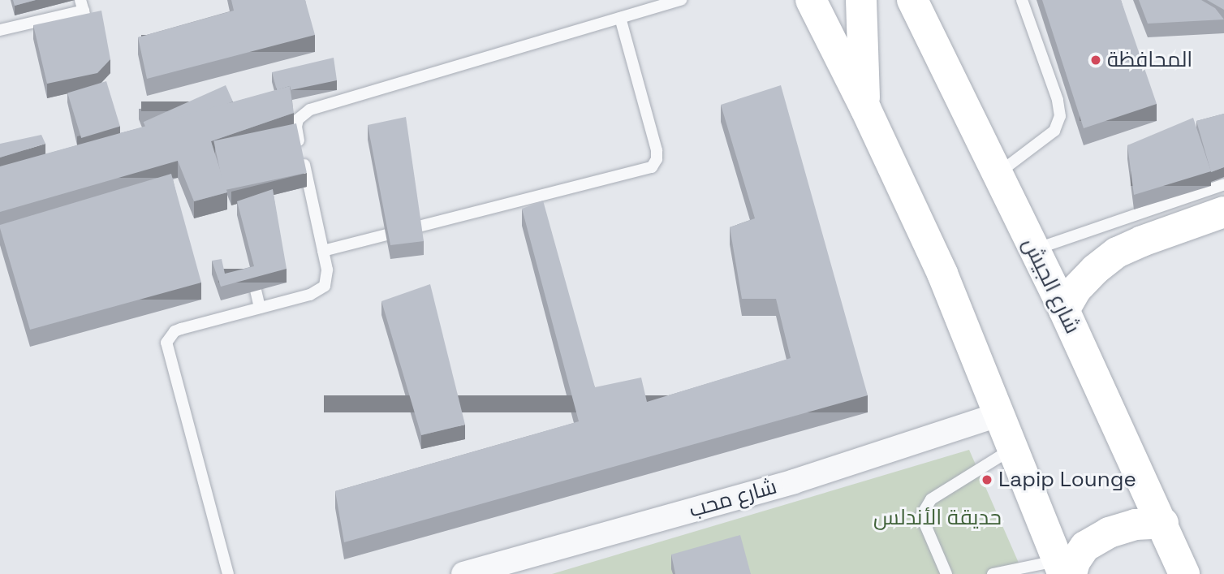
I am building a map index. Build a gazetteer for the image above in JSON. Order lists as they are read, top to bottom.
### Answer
{
  "streets": {
    "main road": ["شارع الجيش"],
    "street": ["شارع محب"]
  },
  "parks": ["حديقة الأندلس"],
  "places": ["المحافظة", "Lapip Lounge"]
}
